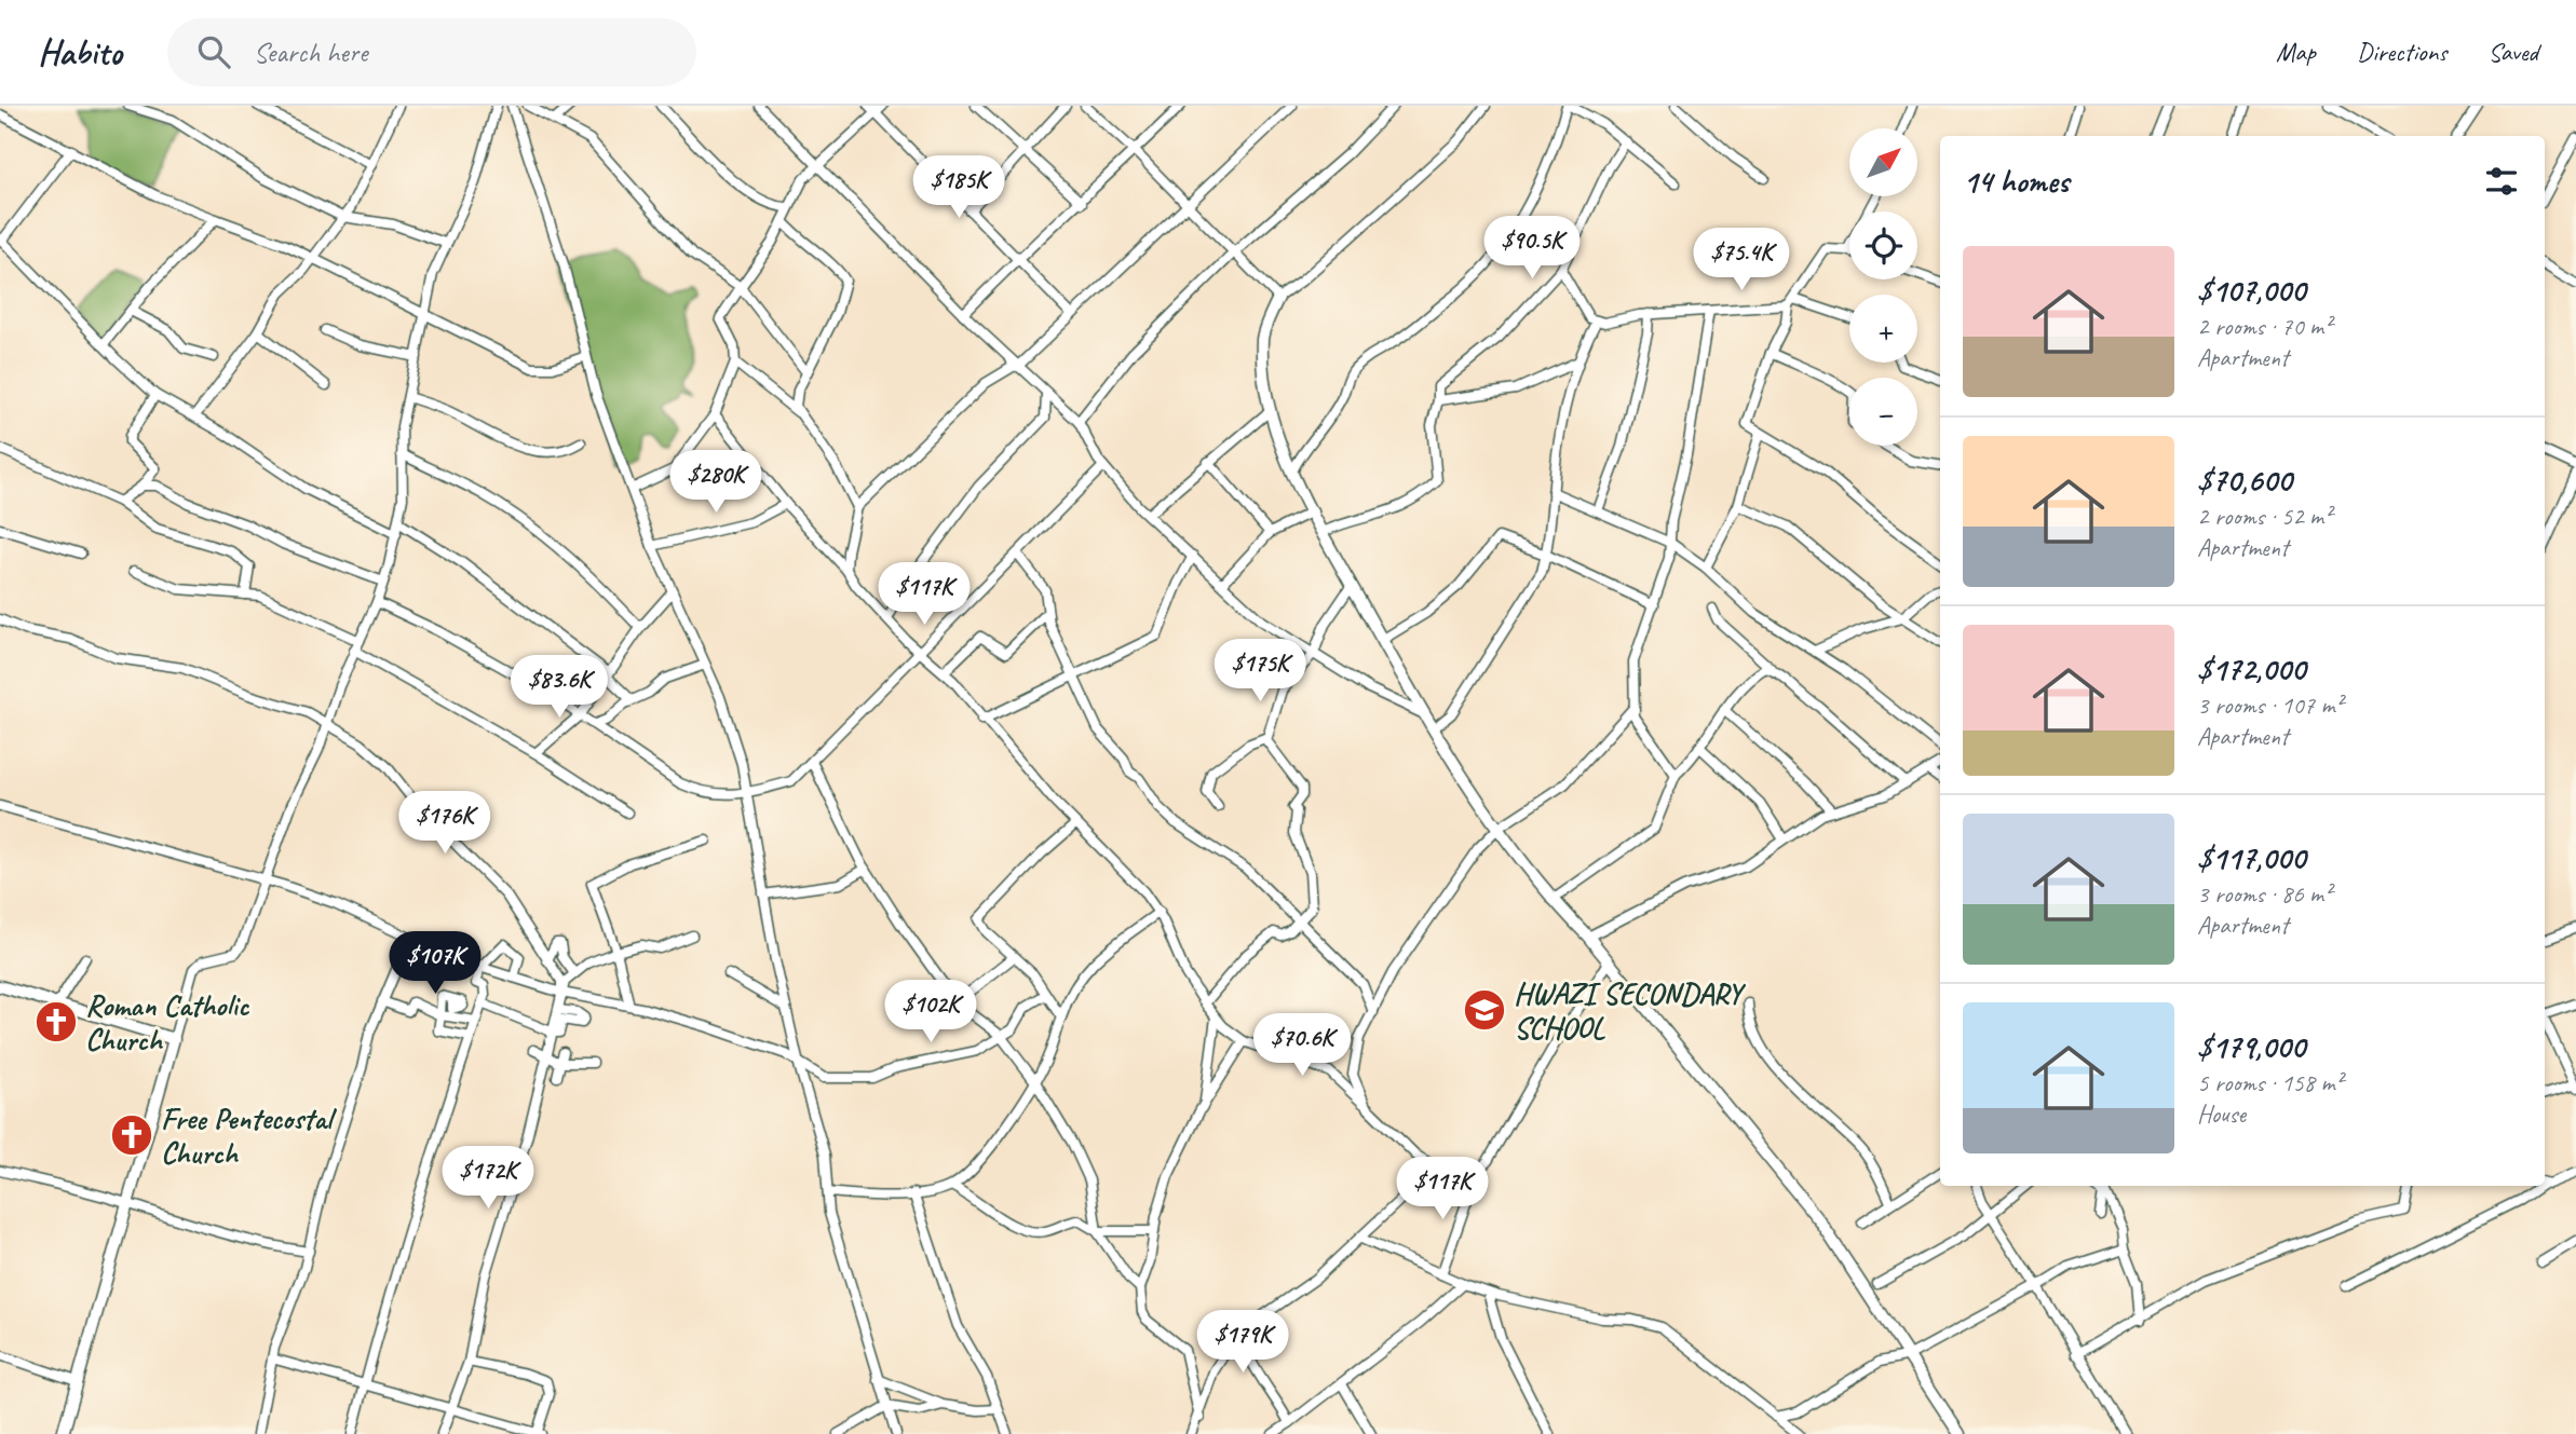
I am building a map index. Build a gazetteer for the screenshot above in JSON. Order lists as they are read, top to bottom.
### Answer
{
  "places": {
    "school or university": ["HWAZI SECONDARY SCHOOL"],
    "church": ["Roman Catholic Church", "Free Pentecostal Church"]
  },
  "north": "top right",
  "page": {
    "header": "Habito",
    "search": "Search here",
    "nav": ["Map", "Directions", "Saved"],
    "map_buttons": ["+", "−"],
    "heading": "14 homes",
    "price": [
      "$185K",
      "$90.5K",
      "$75.4K",
      "$280K",
      "$117K",
      "$175K",
      "$83.6K",
      "$176K",
      "$107K",
      "$102K",
      "$70.6K",
      "$172K",
      "$117K",
      "$179K"
    ],
    "list": [
      {
        "name": "$107,000",
        "note": "2 rooms · 70 m² · Apartment"
      },
      {
        "name": "$70,600",
        "note": "2 rooms · 52 m² · Apartment"
      },
      {
        "name": "$172,000",
        "note": "3 rooms · 107 m² · Apartment"
      },
      {
        "name": "$117,000",
        "note": "3 rooms · 86 m² · Apartment"
      },
      {
        "name": "$179,000",
        "note": "5 rooms · 158 m² · House"
      }
    ]
  }
}
